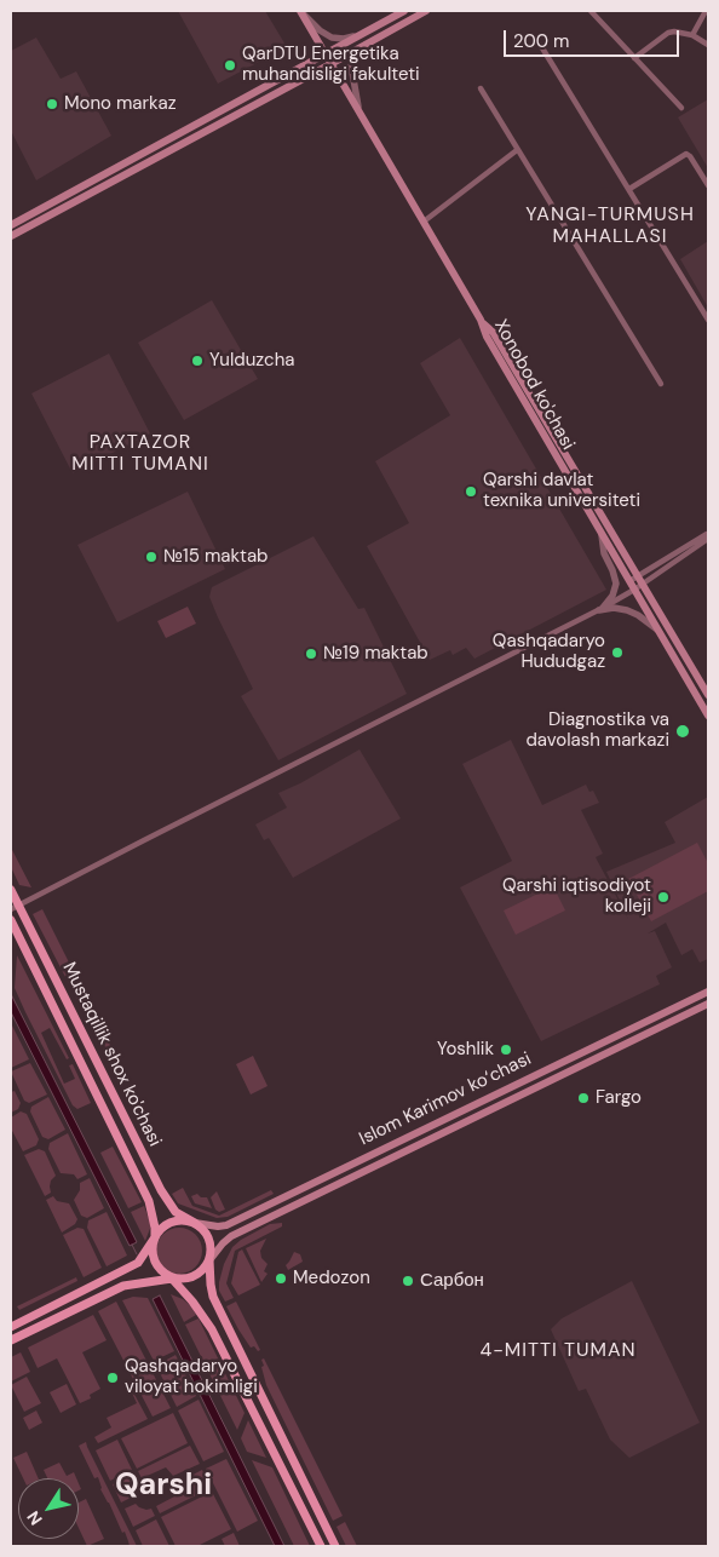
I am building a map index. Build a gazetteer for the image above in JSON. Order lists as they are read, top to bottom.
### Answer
{
  "streets": {
    "main road": ["Xonobod ko'chasi", "Mustaqillik shox ko'chasi", "Islom Karimov ko‘chasi"]
  },
  "crossings": [
    ["Mustaqillik shox ko'chasi", "Islom Karimov ko‘chasi"]
  ],
  "districts": [
    "YANGI-TURMUSH MAHALLASI",
    "PAXTAZOR MITTI TUMANI",
    "4-MITTI TUMAN",
    "Qarshi"
  ],
  "places": [
    "QarDTU Energetika muhandisligi fakulteti",
    "Mono markaz",
    "Yulduzcha",
    "Qarshi davlat texnika universiteti",
    "№15 maktab",
    "Qashqadaryo Hududgaz",
    "№19 maktab",
    "Diagnostika va davolash markazi",
    "Qarshi iqtisodiyot kolleji",
    "Yoshlik",
    "Fargo",
    "Medozon",
    "Сарбон",
    "Qashqadaryo viloyat hokimligi"
  ],
  "scale_bar": "200 m",
  "north": "bottom left"
}
